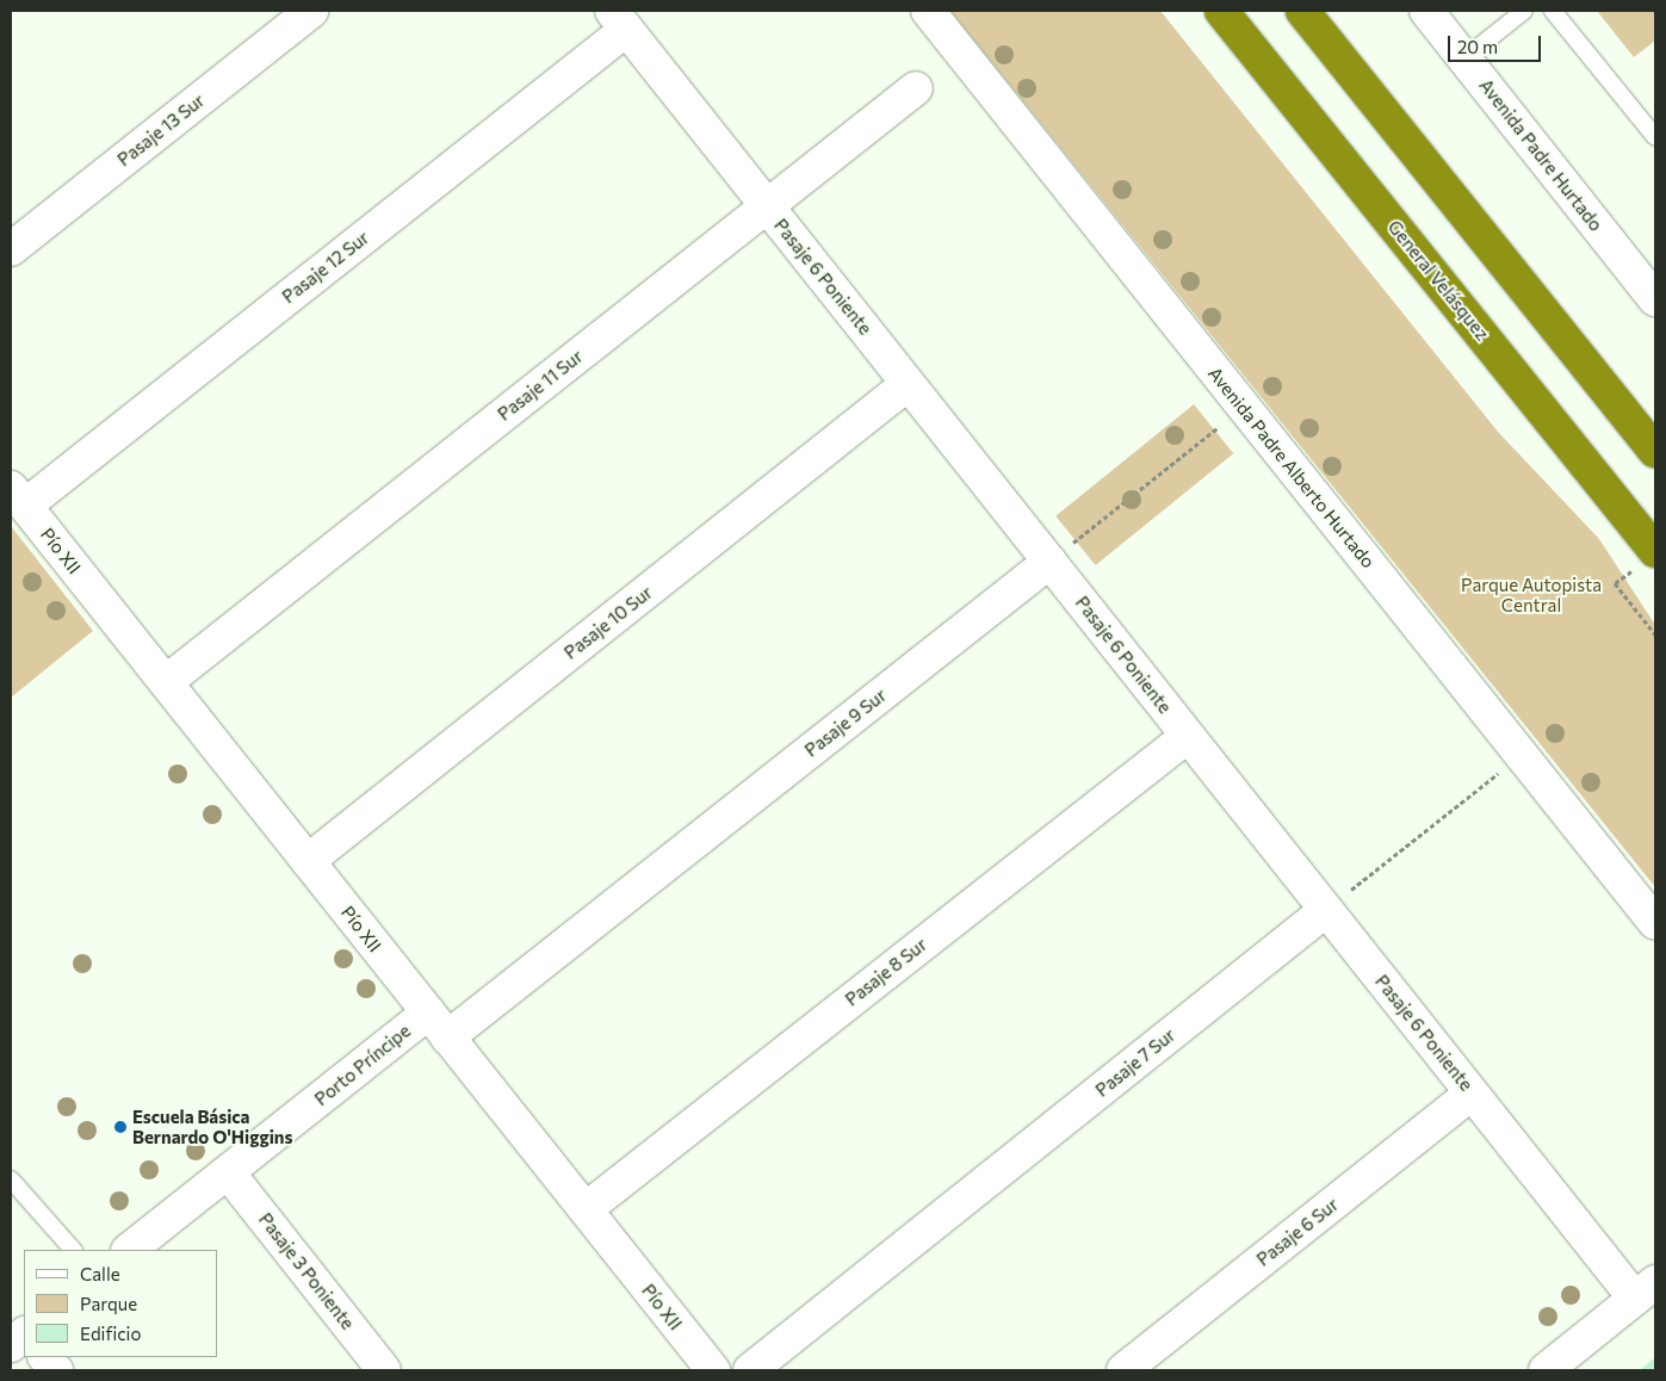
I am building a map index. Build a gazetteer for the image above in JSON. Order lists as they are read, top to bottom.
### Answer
{
  "streets": {
    "highway": ["General Velásquez"],
    "street": [
      "Pasaje 13 Sur",
      "Avenida Padre Hurtado",
      "Pasaje 12 Sur",
      "Pasaje 6 Poniente",
      "Pasaje 11 Sur",
      "Avenida Padre Alberto Hurtado",
      "Pío XII",
      "Pasaje 10 Sur",
      "Pasaje 9 Sur",
      "Pasaje 8 Sur",
      "Pasaje 7 Sur",
      "Porto Príncipe",
      "Pasaje 6 Sur",
      "Pasaje 3 Poniente"
    ]
  },
  "crossings": [
    ["Pasaje 12 Sur", "Pasaje 6 Poniente"],
    ["Pasaje 12 Sur", "Pío XII"],
    ["Pasaje 6 Poniente", "Pasaje 11 Sur"],
    ["Pasaje 6 Poniente", "Pasaje 10 Sur"],
    ["Pasaje 6 Poniente", "Pasaje 9 Sur"],
    ["Pasaje 6 Poniente", "Pasaje 8 Sur"],
    ["Pasaje 6 Poniente", "Pasaje 7 Sur"],
    ["Pasaje 6 Poniente", "Pasaje 6 Sur"],
    ["Pasaje 11 Sur", "Pío XII"],
    ["Pío XII", "Pasaje 10 Sur"],
    ["Pío XII", "Pasaje 9 Sur"],
    ["Pío XII", "Pasaje 8 Sur"],
    ["Pío XII", "Porto Príncipe"],
    ["Pasaje 9 Sur", "Porto Príncipe"],
    ["Porto Príncipe", "Pasaje 3 Poniente"]
  ],
  "parks": ["Parque Autopista Central"],
  "places": ["Escuela Básica Bernardo O'Higgins"],
  "legend": ["Calle", "Parque", "Edificio"],
  "scale_bar": "20 m"
}
